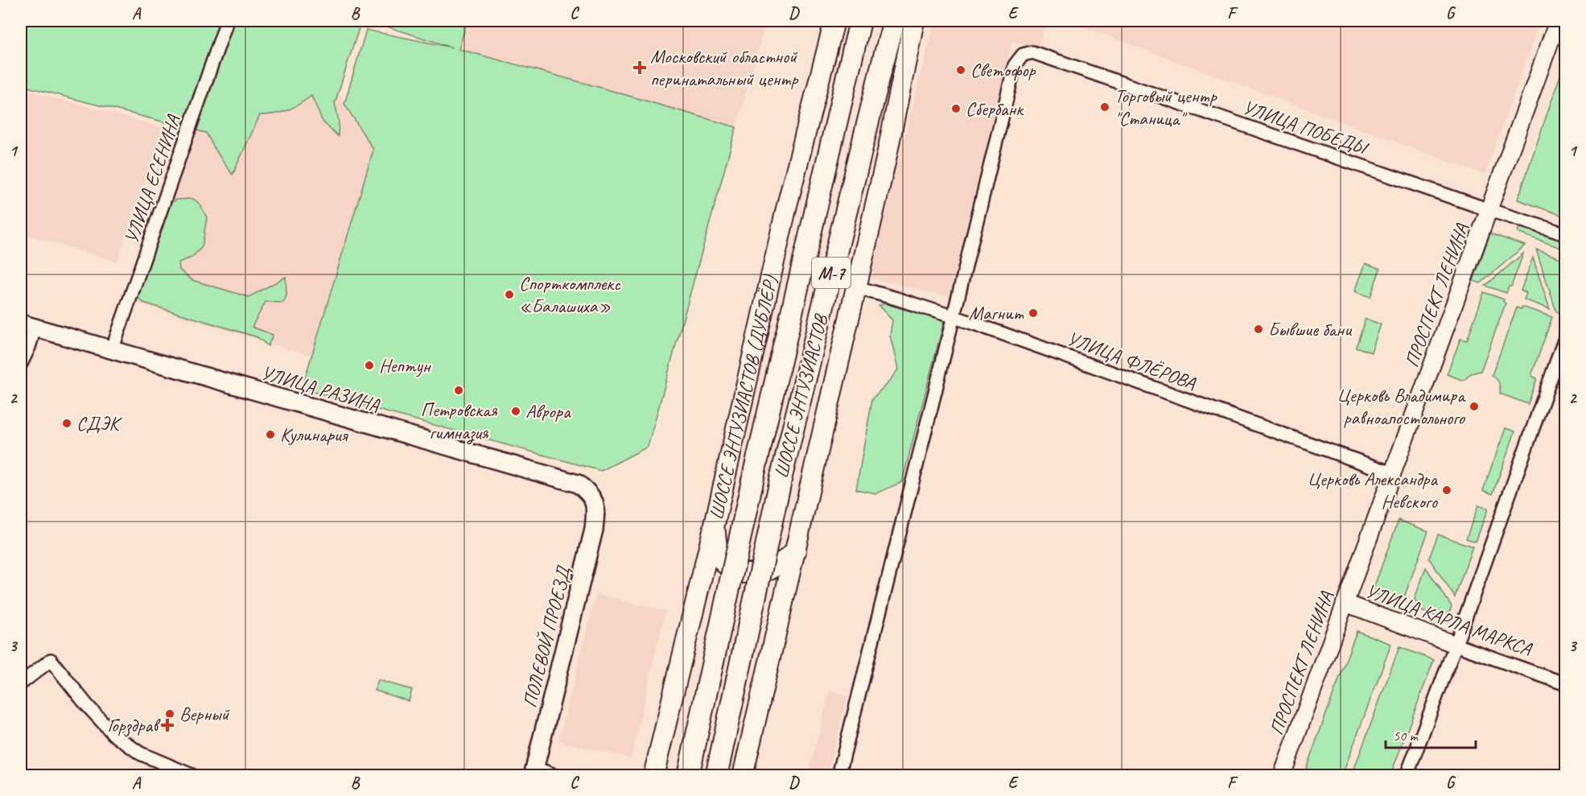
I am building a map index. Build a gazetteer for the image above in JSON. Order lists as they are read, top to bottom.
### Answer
{
  "streets": {
    "highway": ["М-7", "ШОССЕ ЭНТУЗИАСТОВ"],
    "main road": ["УЛИЦА РАЗИНА", "ШОССЕ ЭНТУЗИАСТОВ (ДУБЛЁР)", "ПОЛЕВОЙ ПРОЕЗД"],
    "street": [
      "УЛИЦА ПОБЕДЫ",
      "УЛИЦА ЕСЕНИНА",
      "ПРОСПЕКТ ЛЕНИНА",
      "УЛИЦА ФЛЁРОВА",
      "УЛИЦА КАРЛА МАРКСА"
    ]
  },
  "crossings": [
    ["УЛИЦА ПОБЕДЫ", "ПРОСПЕКТ ЛЕНИНА"],
    ["УЛИЦА ПОБЕДЫ", "УЛИЦА ФЛЁРОВА"],
    ["УЛИЦА ЕСЕНИНА", "УЛИЦА РАЗИНА"],
    ["ПРОСПЕКТ ЛЕНИНА", "УЛИЦА ФЛЁРОВА"],
    ["ПРОСПЕКТ ЛЕНИНА", "УЛИЦА КАРЛА МАРКСА"],
    ["УЛИЦА РАЗИНА", "ПОЛЕВОЙ ПРОЕЗД"]
  ],
  "places": {
    "health": ["Московский областной перинатальный центр", "Горздрав"],
    "other": [
      "Светофор",
      "Торговый центр \"Станица\"",
      "Сбербанк",
      "Спорткомплекс «Балашиха»",
      "Магнит",
      "Бывшие бани",
      "Нептун",
      "Петровская гимназия",
      "Церковь Владимира равноапостольного",
      "Аврора",
      "СДЭК",
      "Кулинария",
      "Церковь Александра Невского",
      "Верный"
    ]
  },
  "scale_bar": "50 m",
  "grid": {
    "columns": [
      "A",
      "B",
      "C",
      "D",
      "E",
      "F",
      "G"
    ],
    "rows": ["1", "2", "3"]
  }
}
